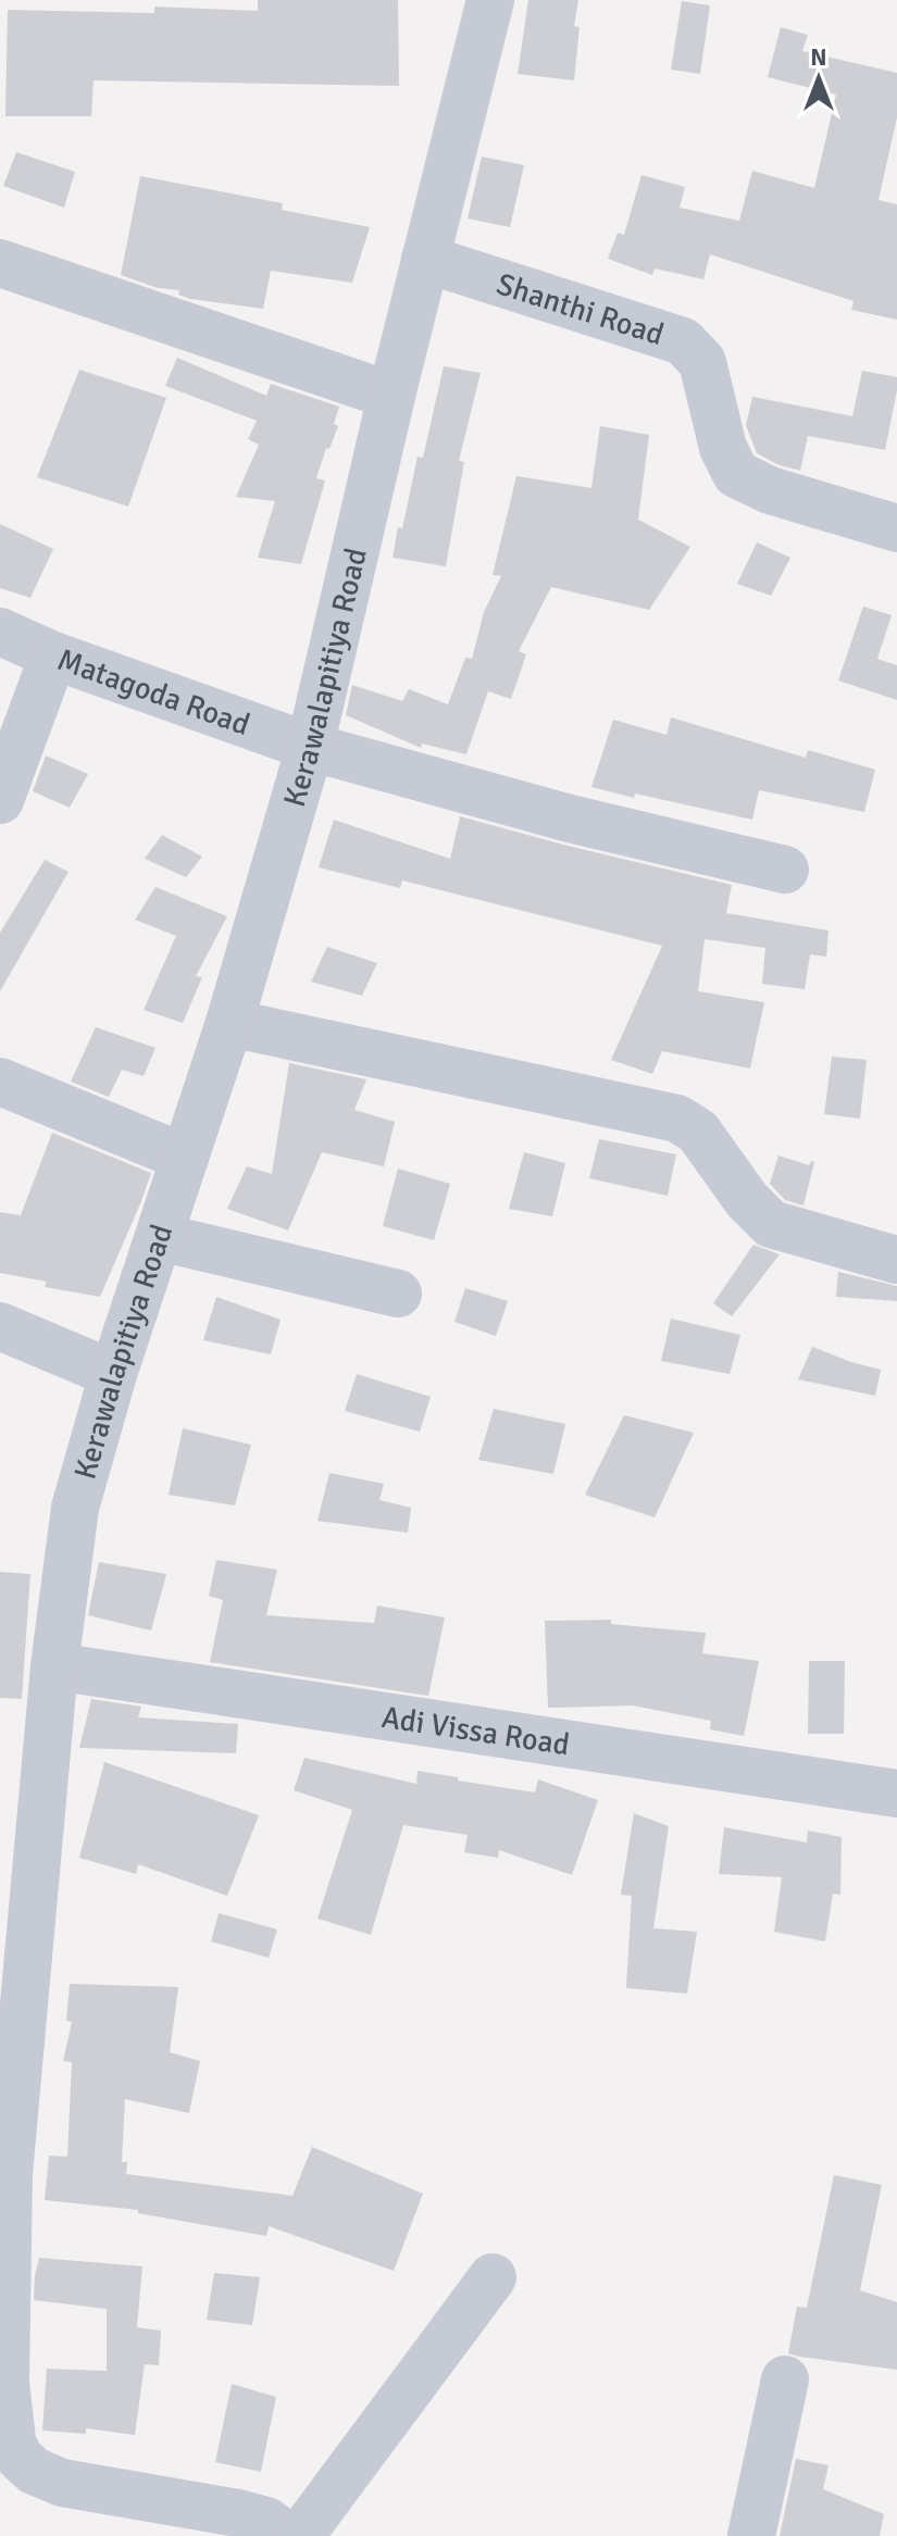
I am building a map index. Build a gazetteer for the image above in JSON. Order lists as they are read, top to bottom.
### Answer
{
  "streets": {
    "street": [
      "Shanthi Road",
      "Kerawalapitiya Road",
      "Matagoda Road",
      "Adi Vissa Road"
    ]
  },
  "crossings": [
    ["Shanthi Road", "Kerawalapitiya Road"],
    ["Kerawalapitiya Road", "Matagoda Road"],
    ["Kerawalapitiya Road", "Adi Vissa Road"]
  ],
  "north": "top"
}
